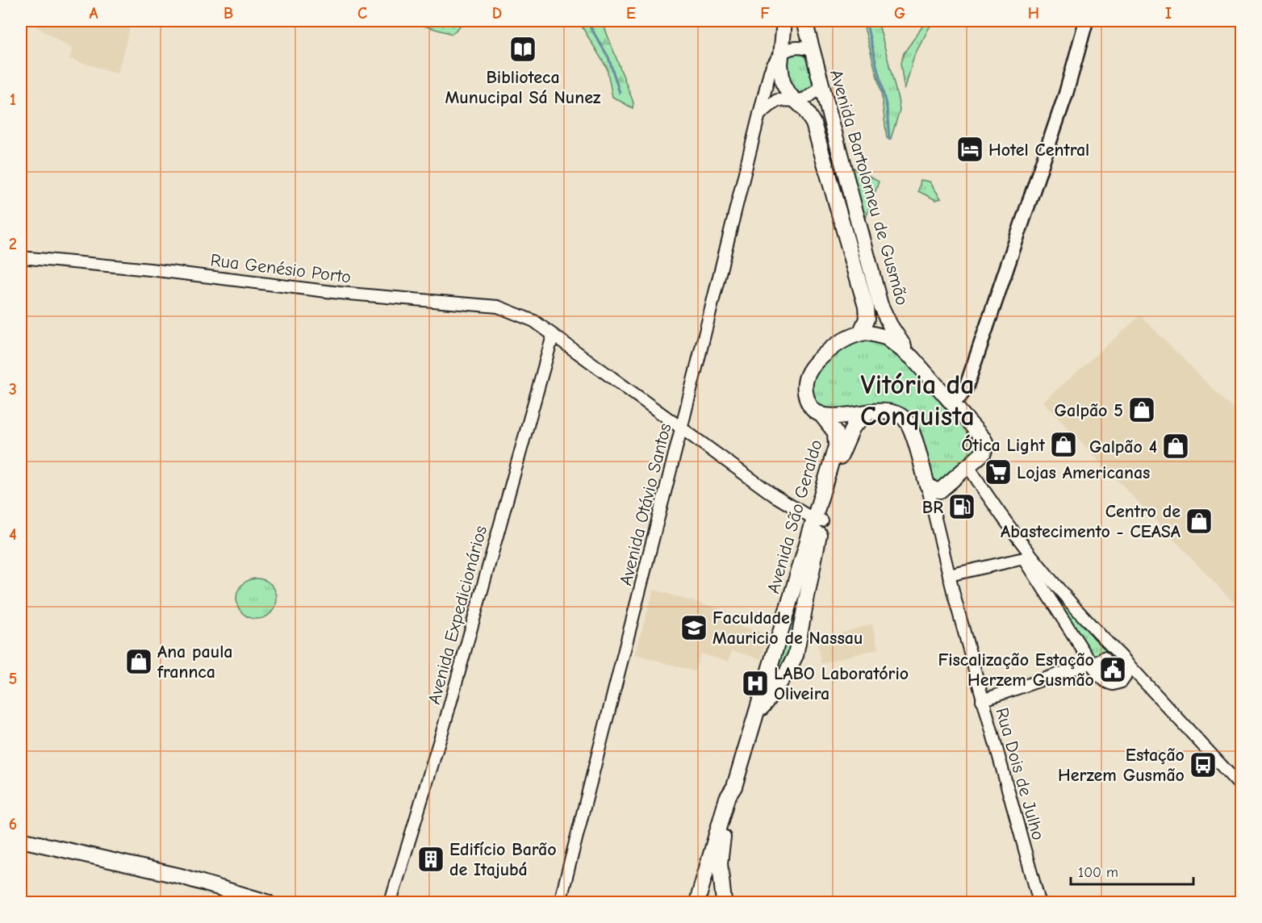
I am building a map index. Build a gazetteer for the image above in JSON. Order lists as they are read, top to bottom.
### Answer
{
  "streets": {
    "main road": ["Avenida Bartolomeu de Gusmão", "Avenida São Geraldo"],
    "street": [
      "Rua Genésio Porto",
      "Avenida Otávio Santos",
      "Avenida Expedicionários",
      "Rua Dois de Julho"
    ]
  },
  "crossings": [
    ["Avenida Bartolomeu de Gusmão", "Avenida Otávio Santos"],
    ["Avenida Bartolomeu de Gusmão", "Avenida São Geraldo"],
    ["Rua Genésio Porto", "Avenida Otávio Santos"],
    ["Rua Genésio Porto", "Avenida São Geraldo"],
    ["Rua Genésio Porto", "Avenida Expedicionários"]
  ],
  "districts": ["Vitória da Conquista"],
  "places": {
    "library": ["Biblioteca Munucipal Sá Nunez"],
    "hotel": ["Hotel Central"],
    "shop": [
      "Galpão 5",
      "Ótica Light",
      "Galpão 4",
      "Centro de Abastecimento - CEASA",
      "Ana paula frannca"
    ],
    "supermarket": ["Lojas Americanas"],
    "fuel station": ["BR"],
    "school or university": ["Faculdade Mauricio de Nassau"],
    "public building": ["Fiscalização Estação Herzem Gusmão"],
    "hospital": ["LABO Laboratório Oliveira"],
    "bus stop": ["Estação Herzem Gusmão"],
    "building": ["Edifício Barão de Itajubá"]
  },
  "scale_bar": "100 m",
  "grid": {
    "columns": [
      "A",
      "B",
      "C",
      "D",
      "E",
      "F",
      "G",
      "H",
      "I"
    ],
    "rows": [
      "1",
      "2",
      "3",
      "4",
      "5",
      "6"
    ]
  }
}
